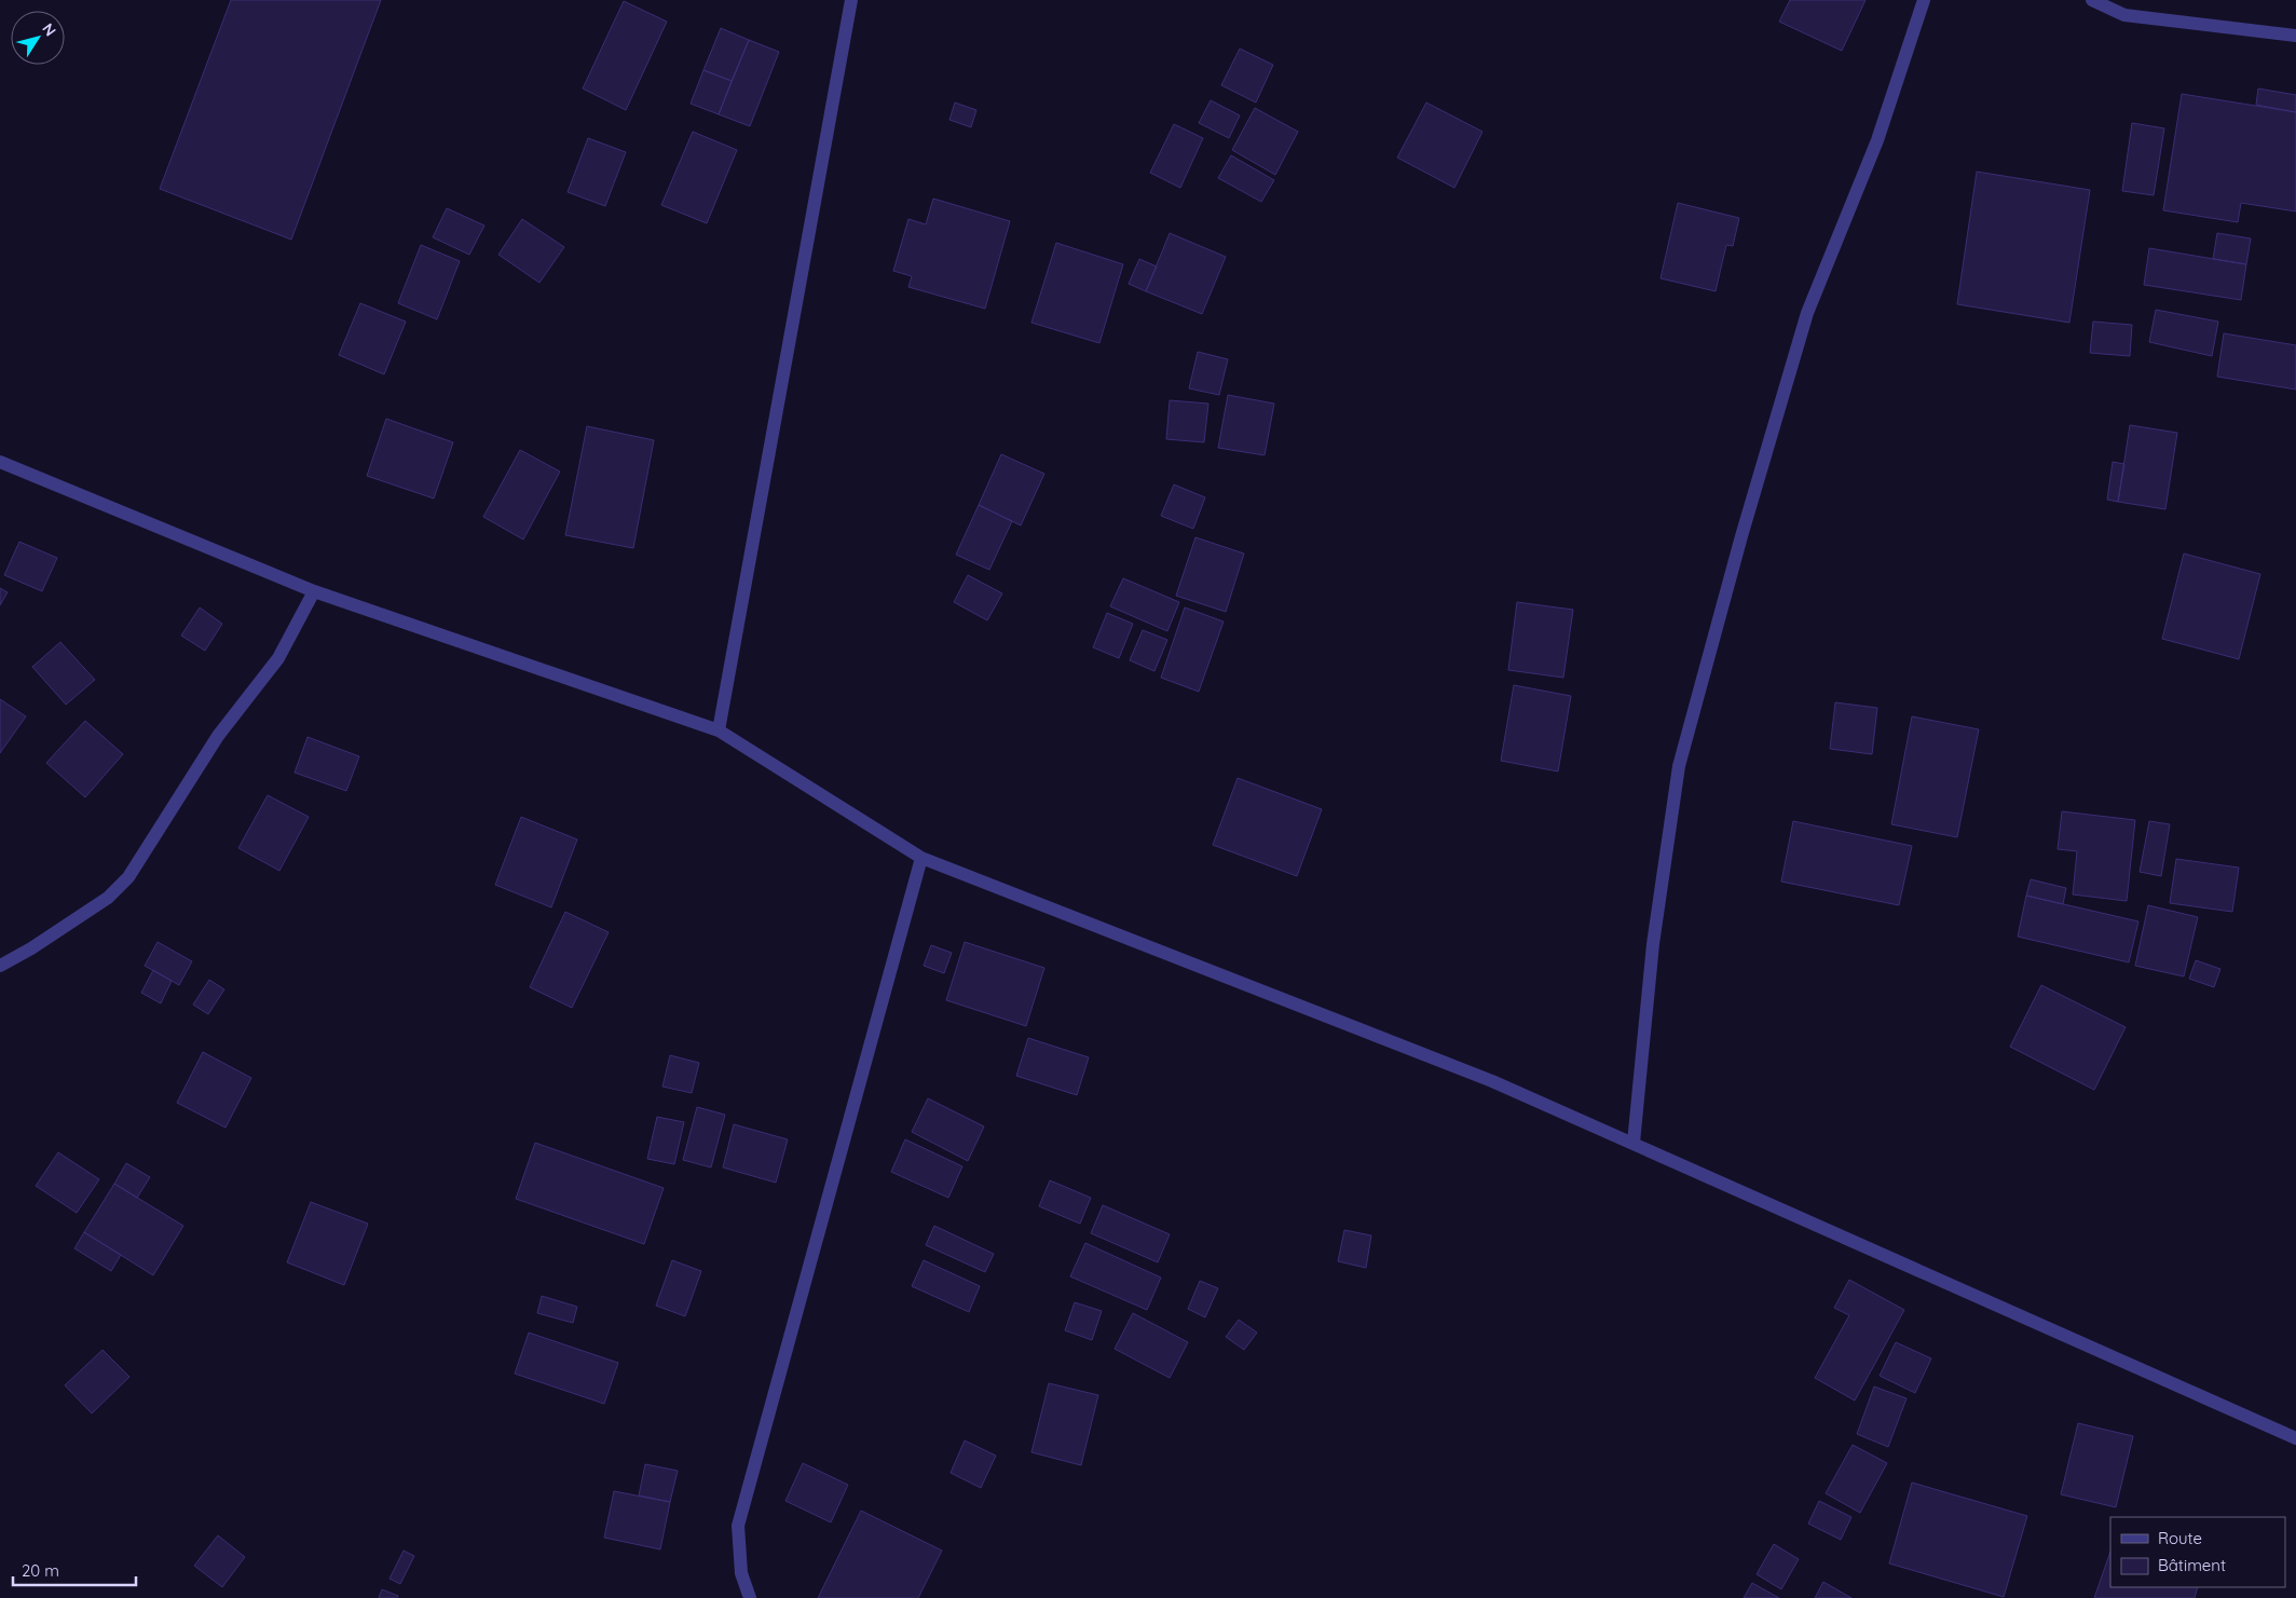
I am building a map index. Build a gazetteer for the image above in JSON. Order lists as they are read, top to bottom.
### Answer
{
  "legend": ["Route", "Bâtiment"],
  "scale_bar": "20 m",
  "north": "top right"
}
